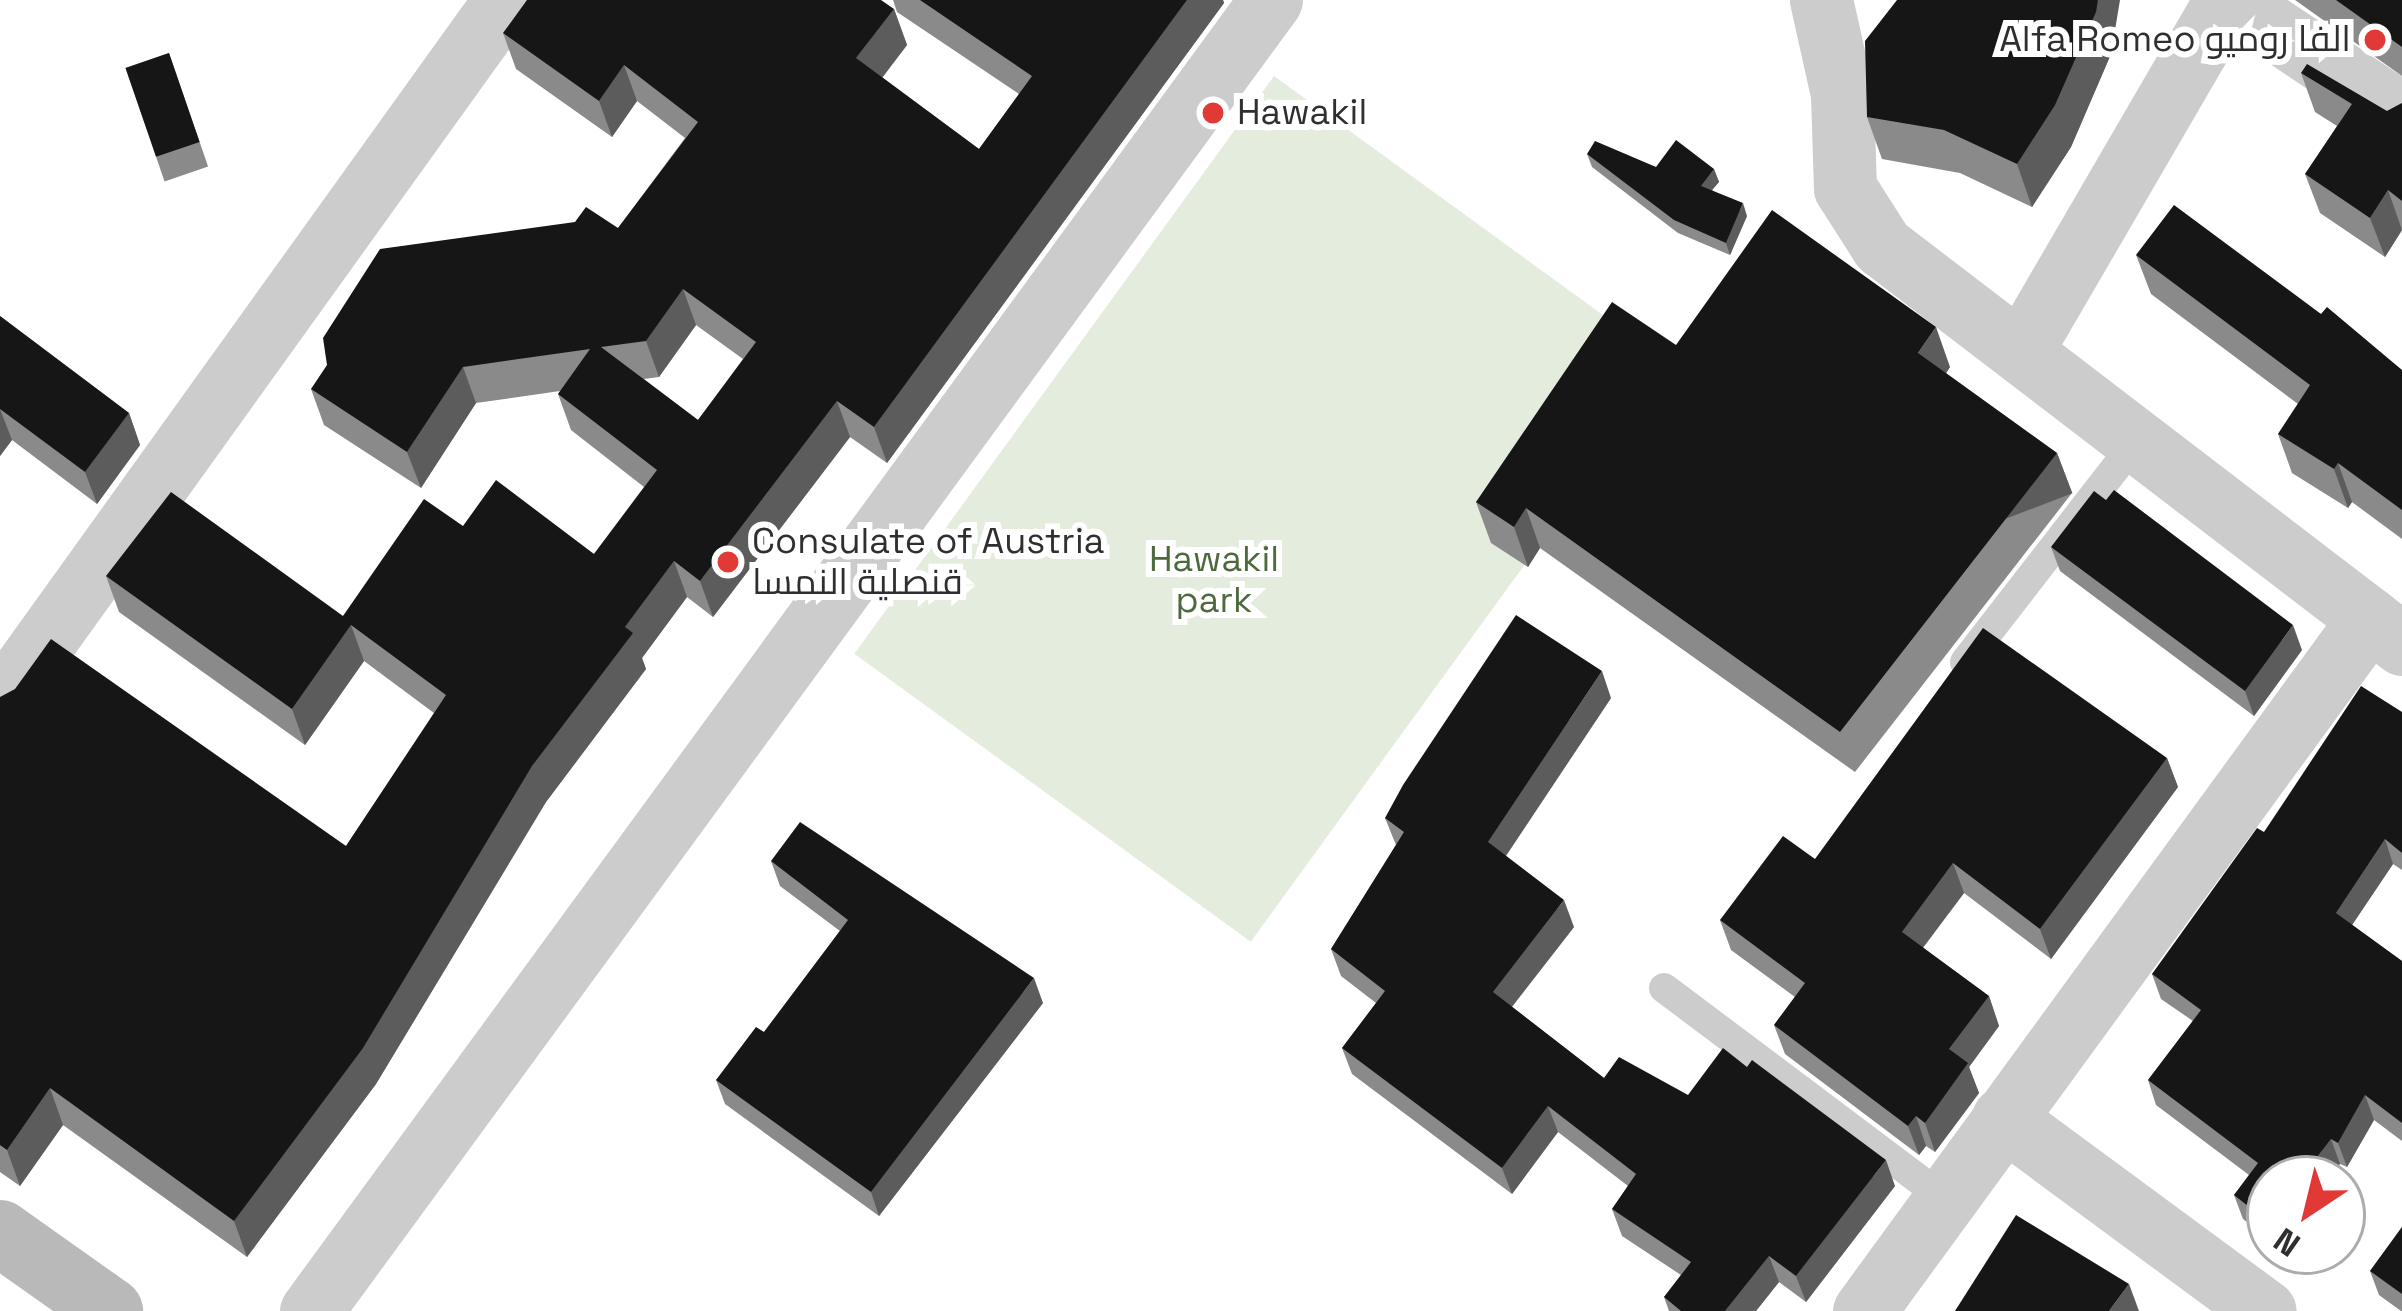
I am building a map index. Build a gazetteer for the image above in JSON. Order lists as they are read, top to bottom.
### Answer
{
  "parks": ["Hawakil park"],
  "places": ["Alfa Romeo الفا روميو", "Hawakil", "Consulate of Austria قنصلية النمسا"],
  "north": "bottom left"
}
